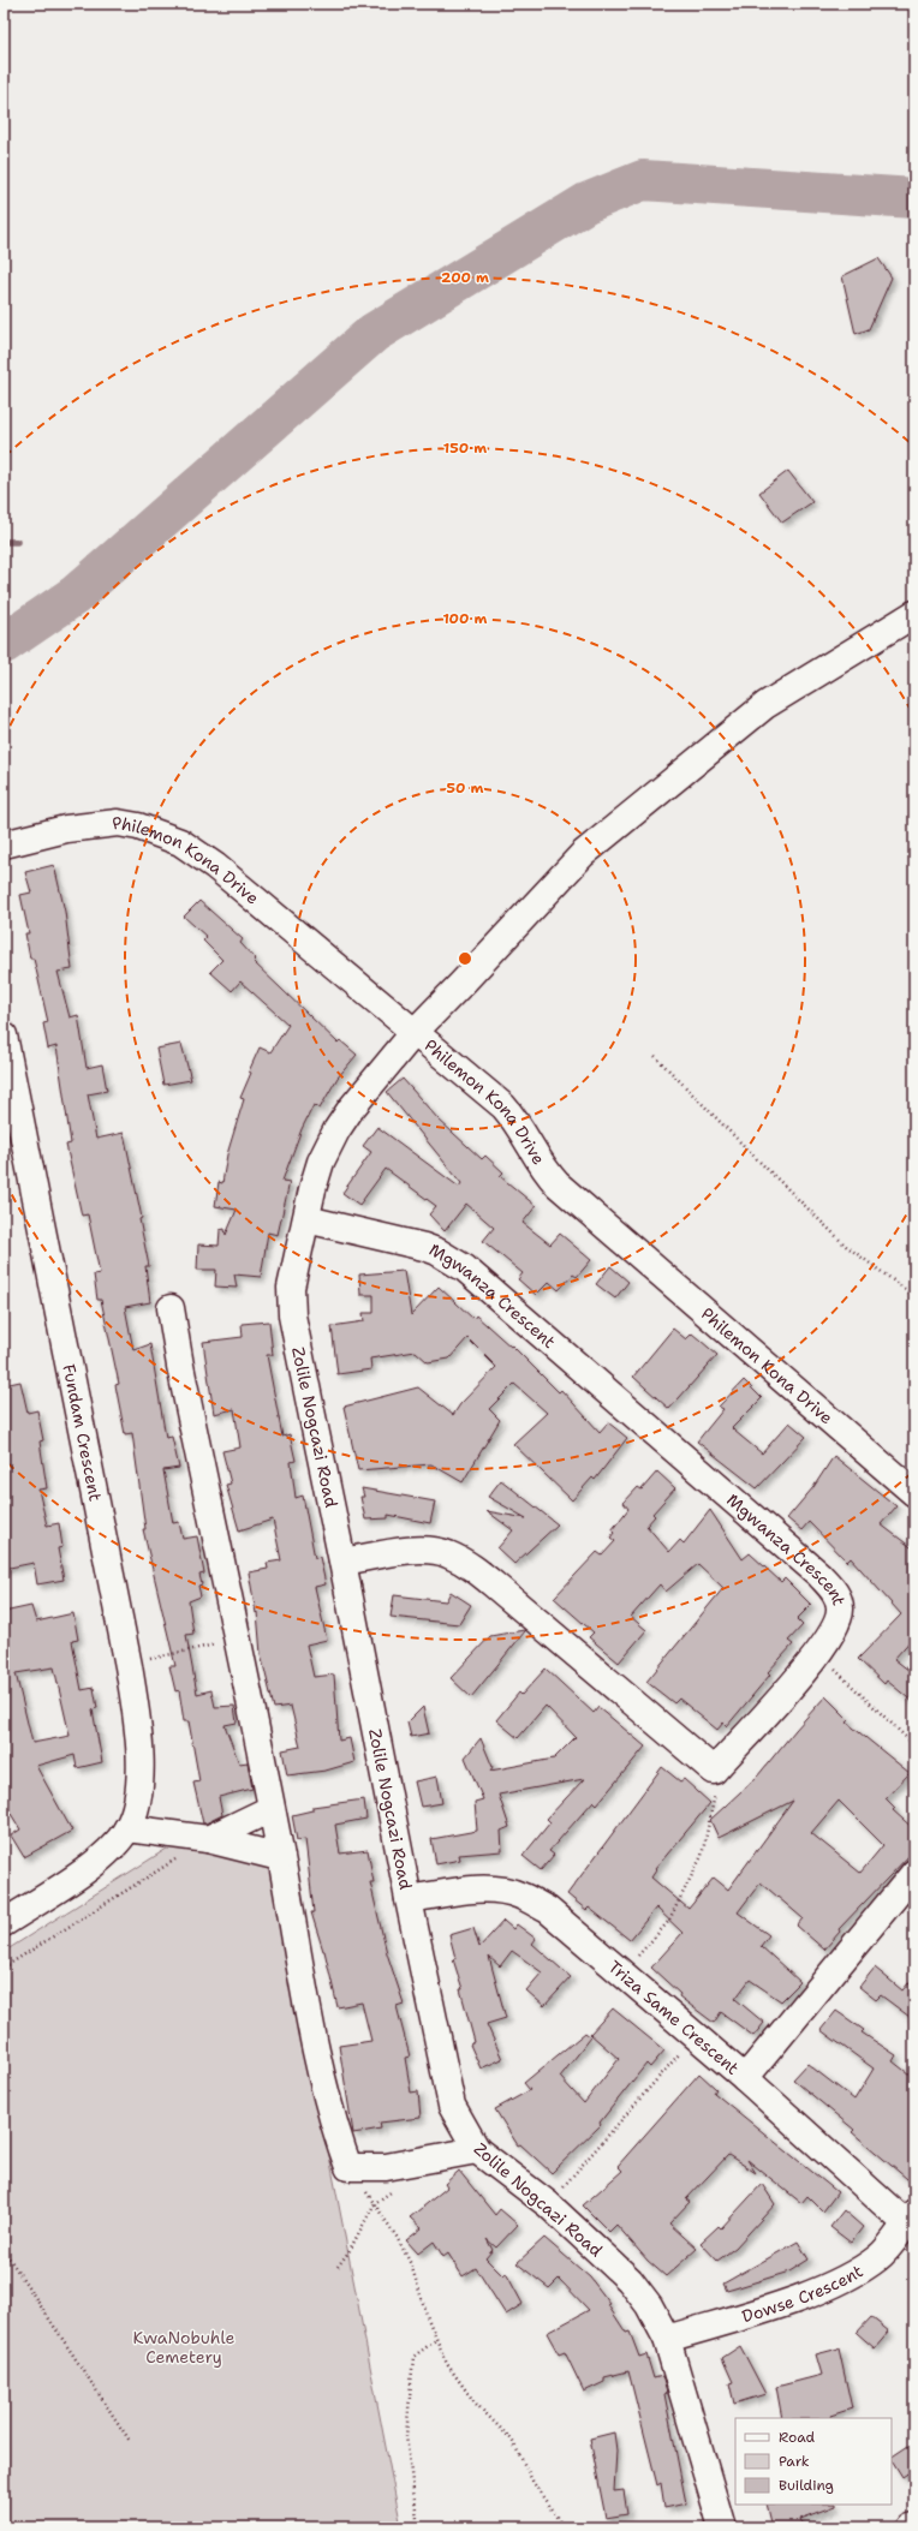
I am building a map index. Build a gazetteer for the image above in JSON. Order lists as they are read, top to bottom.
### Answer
{
  "streets": {
    "street": [
      "Philemon Kona Drive",
      "Mgwanza Crescent",
      "Zolile Nogcazi Road",
      "Fundam Crescent",
      "Triza Same Crescent",
      "Dowse Crescent"
    ]
  },
  "crossings": [
    ["Philemon Kona Drive", "Zolile Nogcazi Road"],
    ["Mgwanza Crescent", "Zolile Nogcazi Road"],
    ["Zolile Nogcazi Road", "Triza Same Crescent"],
    ["Zolile Nogcazi Road", "Dowse Crescent"],
    ["Triza Same Crescent", "Dowse Crescent"]
  ],
  "parks": ["KwaNobuhle Cemetery"],
  "legend": ["Road", "Park", "Building"],
  "rings": [
    "200 m",
    "150 m",
    "100 m",
    "50 m"
  ]
}
